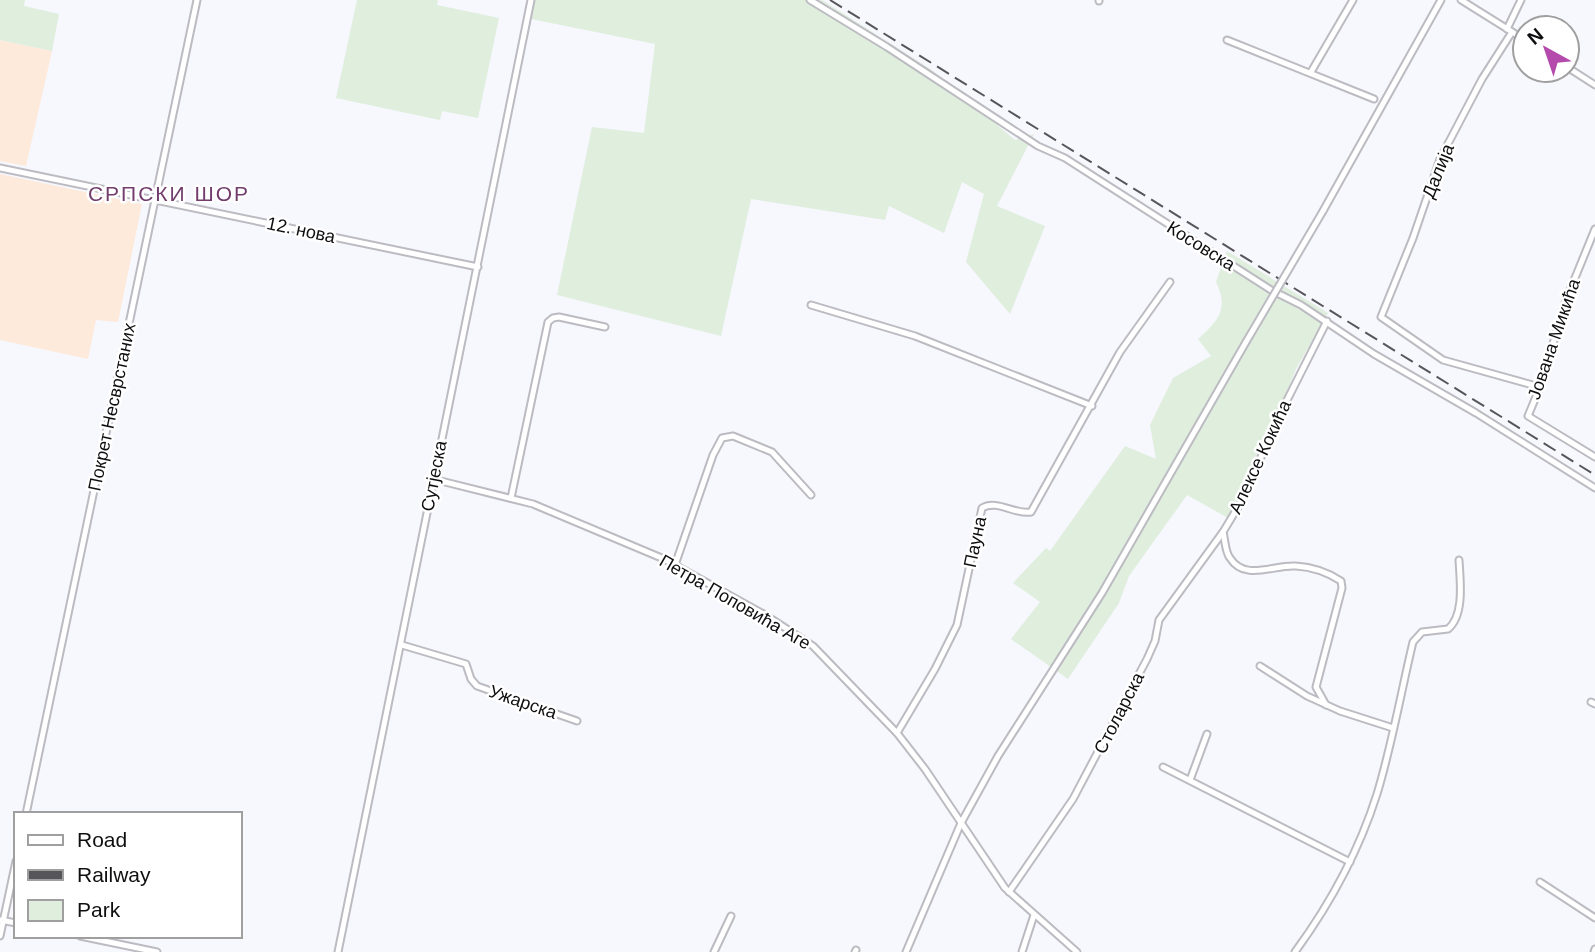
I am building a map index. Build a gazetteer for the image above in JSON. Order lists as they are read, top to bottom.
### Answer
{
  "streets": {
    "street": [
      "Далија",
      "12. нова",
      "Косовска",
      "Јована Микића",
      "Покрет Несврстаних",
      "Алексе Кокића",
      "Сутјеска",
      "Пауна",
      "Петра Поповића Аге",
      "Ужарска",
      "Столарска"
    ]
  },
  "crossings": [
    ["Далија", "Јована Микића"],
    ["12. нова", "Покрет Несврстаних"],
    ["12. нова", "Сутјеска"],
    ["Косовска", "Алексе Кокића"],
    ["Алексе Кокића", "Столарска"],
    ["Сутјеска", "Петра Поповића Аге"],
    ["Сутјеска", "Ужарска"],
    ["Пауна", "Петра Поповића Аге"],
    ["Петра Поповића Аге", "Столарска"]
  ],
  "districts": ["СРПСКИ ШОР"],
  "legend": ["Road", "Railway", "Park"],
  "north": "top left"
}
